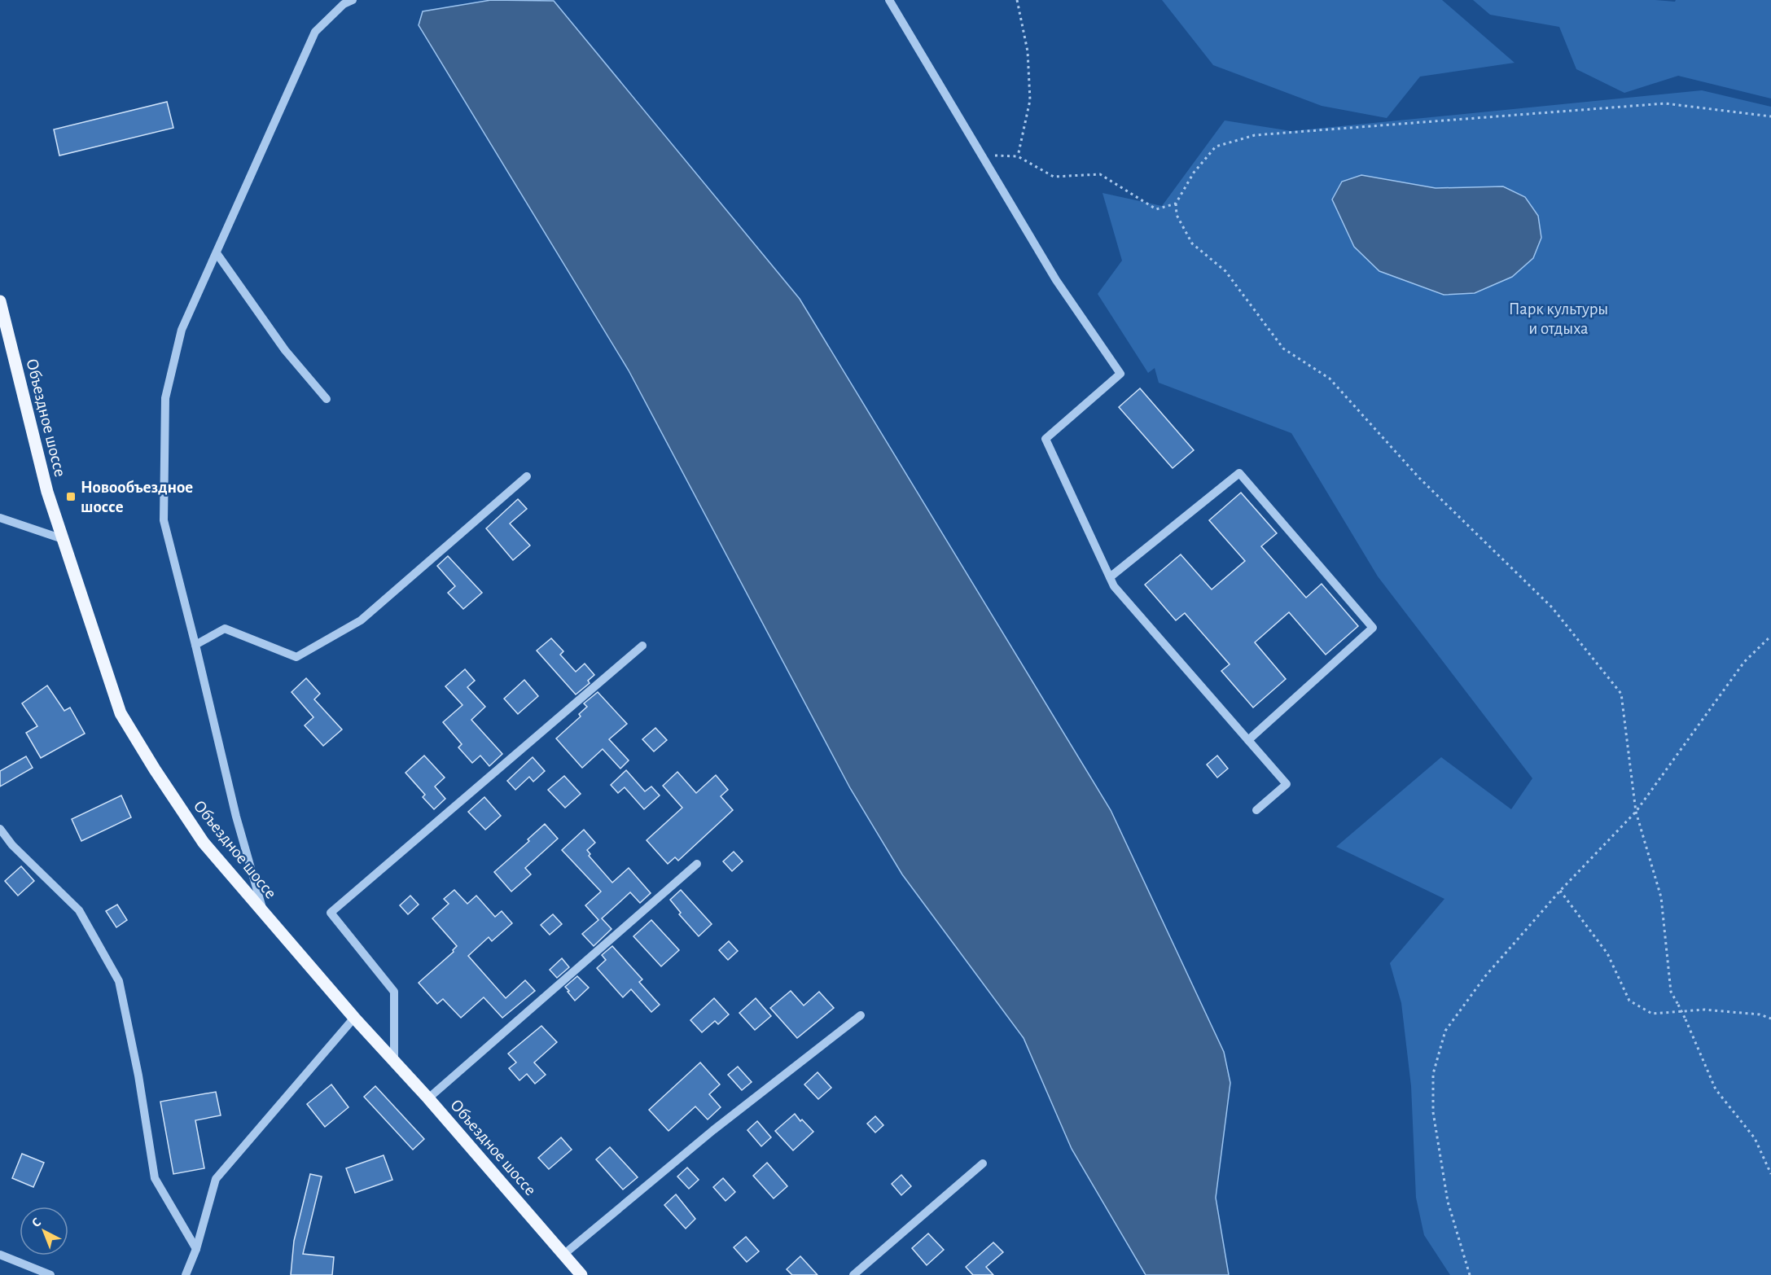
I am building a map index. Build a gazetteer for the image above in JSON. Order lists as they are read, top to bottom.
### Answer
{
  "streets": {
    "main road": ["Объездное шоссе"]
  },
  "parks": ["Парк культуры и отдыха"],
  "places": {
    "transit": ["Новообъездное шоссе"]
  },
  "north": "top left"
}
